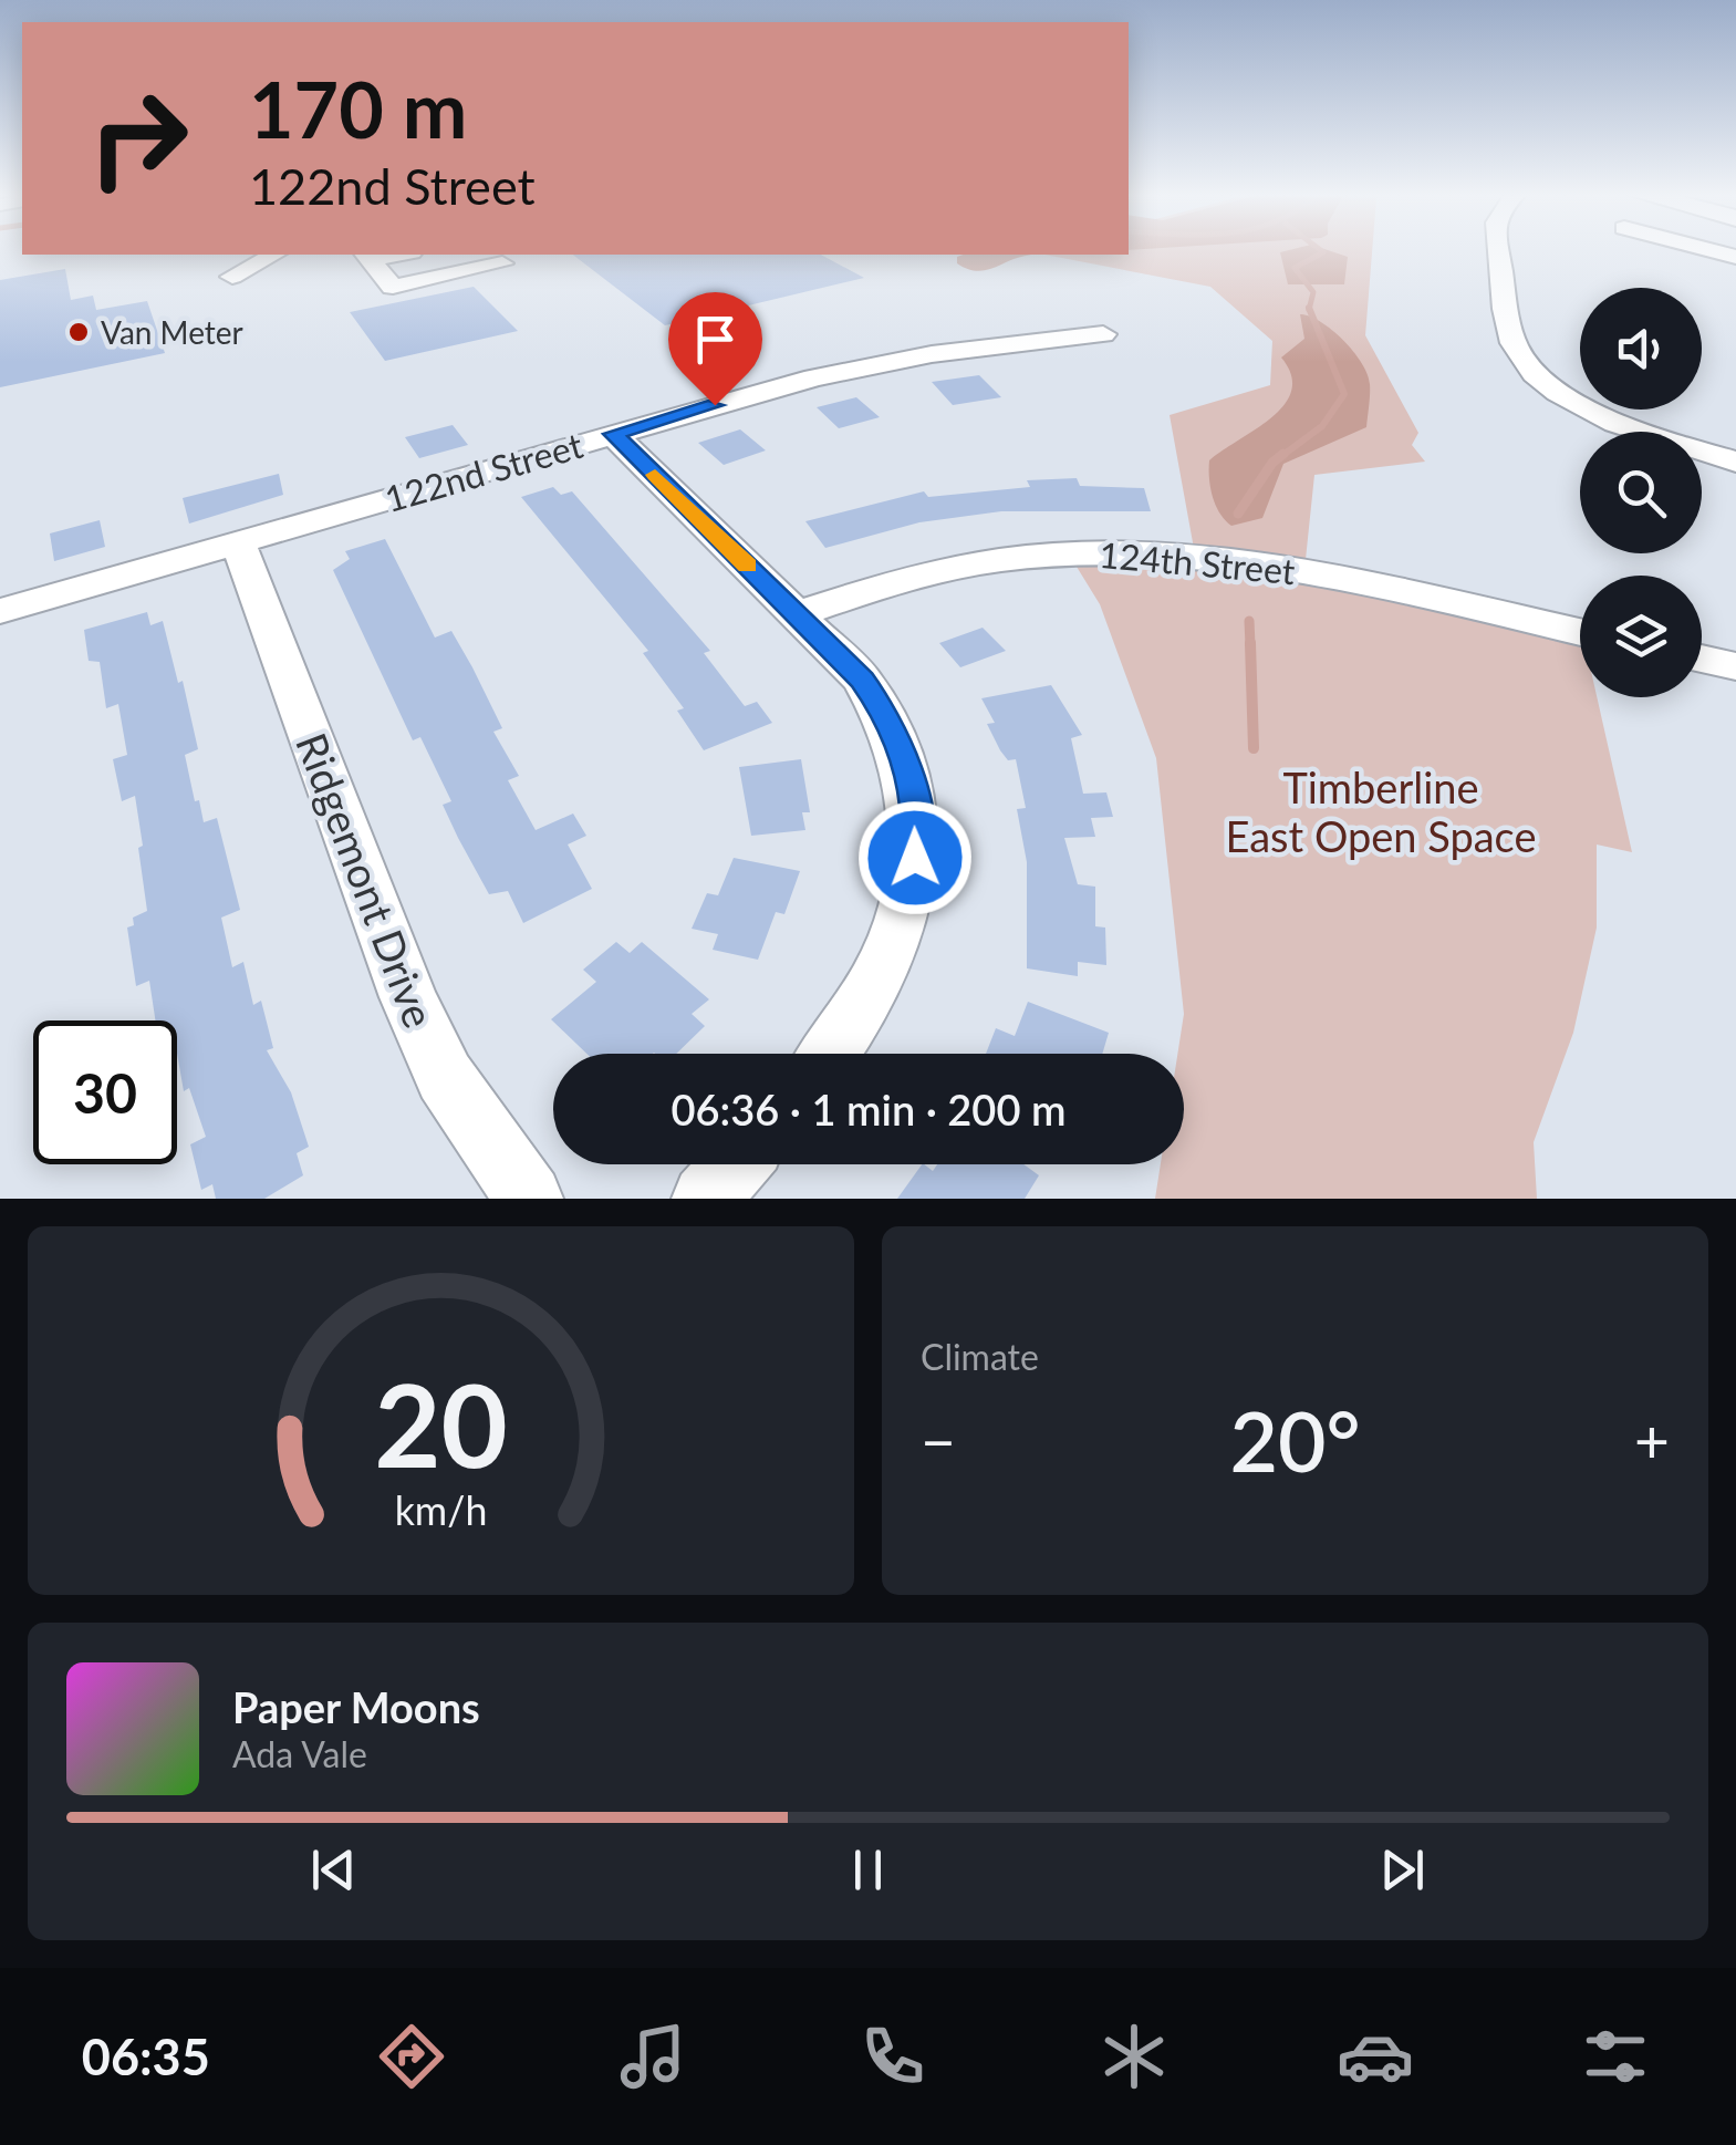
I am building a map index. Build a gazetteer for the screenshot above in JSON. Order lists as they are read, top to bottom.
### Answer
{
  "streets": {
    "street": ["122nd Street", "124th Street", "Ridgemont Drive"]
  },
  "crossings": [
    ["122nd Street", "Ridgemont Drive"]
  ],
  "parks": ["Timberline East Open Space"],
  "places": ["Van Meter"],
  "page": {
    "turn": ["170 m", "122nd Street"],
    "limit": "30",
    "trip": "06:36 · 1 min · 200 m",
    "tile": "Climate",
    "heat": ["−", "20°", "+"],
    "song": ["Paper Moons", "Ada Vale"],
    "tabs": "06:35",
    "gauge": ["20", "km/h"]
  }
}
